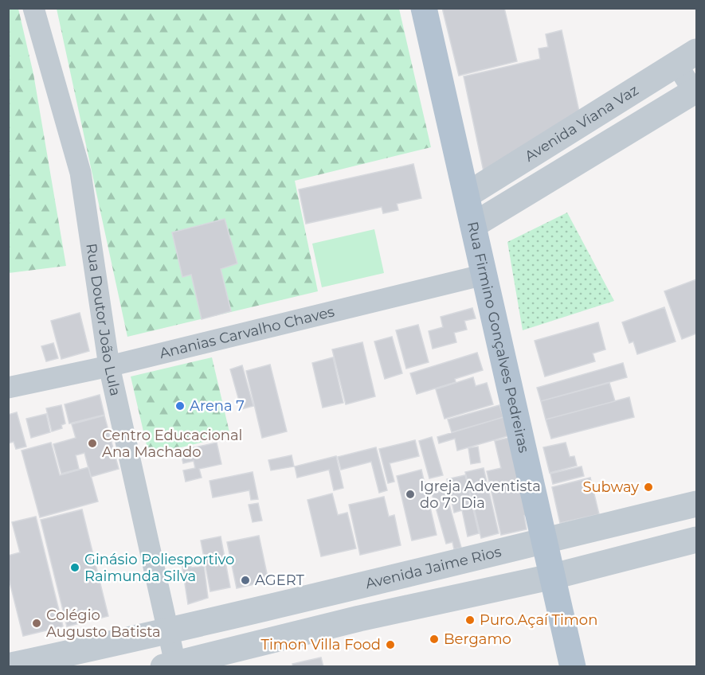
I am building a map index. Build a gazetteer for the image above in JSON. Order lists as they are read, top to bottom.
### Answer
{
  "streets": {
    "main road": ["Rua Firmino Gonçalves Pedreiras"],
    "street": [
      "Avenida Viana Vaz",
      "Rua Doutor João Lula",
      "Ananias Carvalho Chaves",
      "Avenida Jaime Rios"
    ]
  },
  "crossings": [
    ["Avenida Viana Vaz", "Rua Firmino Gonçalves Pedreiras"],
    ["Rua Doutor João Lula", "Ananias Carvalho Chaves"],
    ["Rua Doutor João Lula", "Avenida Jaime Rios"],
    ["Ananias Carvalho Chaves", "Rua Firmino Gonçalves Pedreiras"],
    ["Rua Firmino Gonçalves Pedreiras", "Avenida Jaime Rios"]
  ],
  "places": [
    "Arena 7",
    "Centro Educacional Ana Machado",
    "Subway",
    "Igreja Adventista do 7º Dia",
    "Ginásio Poliesportivo Raimunda Silva",
    "AGERT",
    "Puro.Açaí Timon",
    "Colégio Augusto Batista",
    "Bergamo",
    "Timon Villa Food"
  ]
}
